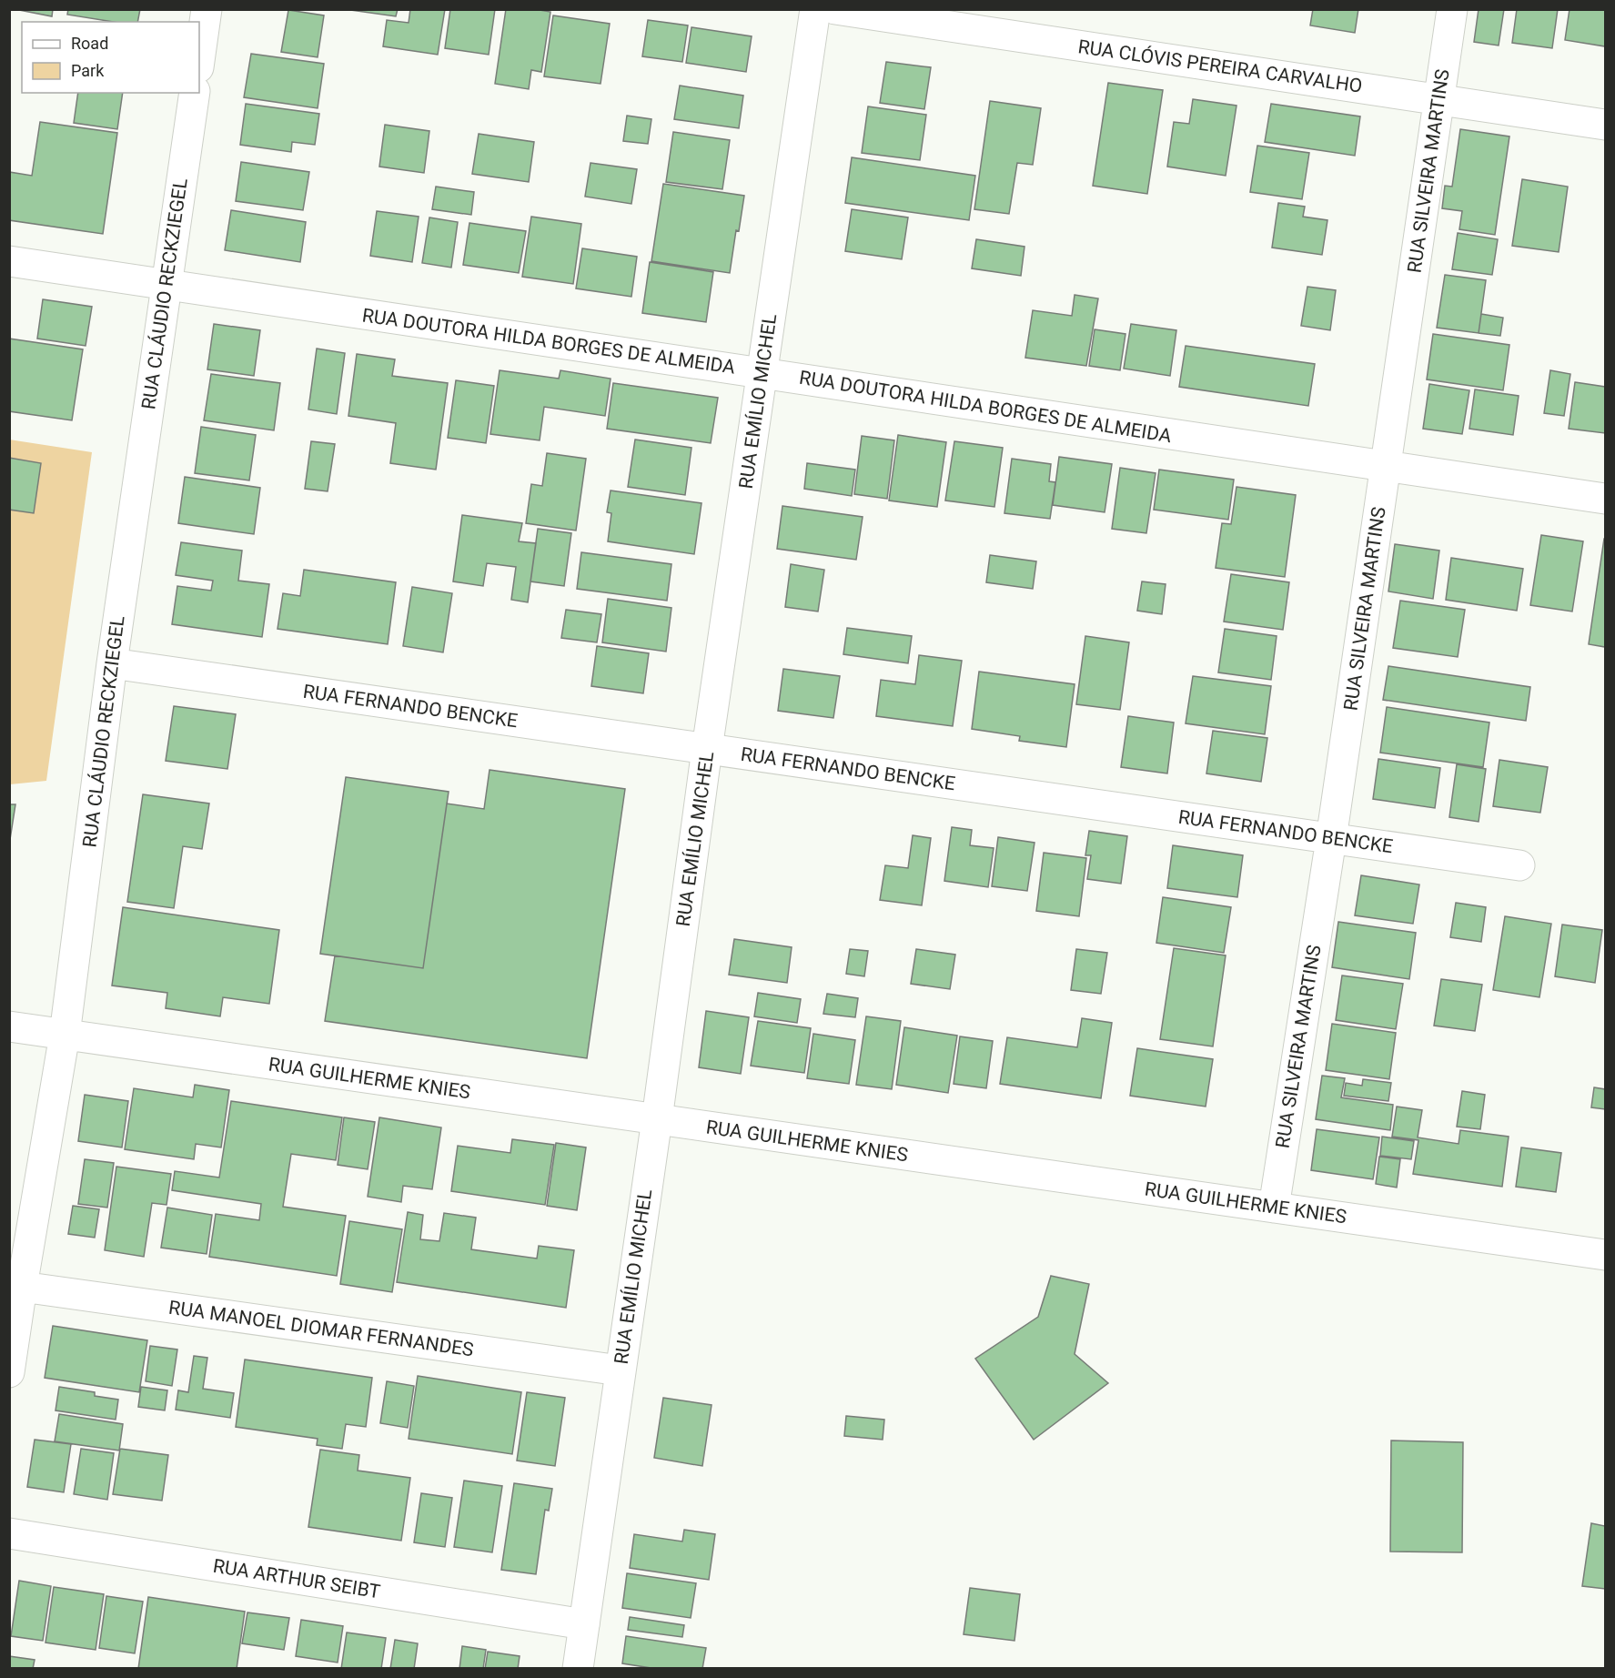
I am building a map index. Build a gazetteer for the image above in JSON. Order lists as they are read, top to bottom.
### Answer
{
  "streets": {
    "street": [
      "RUA CLÓVIS PEREIRA CARVALHO",
      "RUA SILVEIRA MARTINS",
      "RUA CLÁUDIO RECKZIEGEL",
      "RUA DOUTORA HILDA BORGES DE ALMEIDA",
      "RUA EMÍLIO MICHEL",
      "RUA FERNANDO BENCKE",
      "RUA GUILHERME KNIES",
      "RUA MANOEL DIOMAR FERNANDES",
      "RUA ARTHUR SEIBT"
    ]
  },
  "crossings": [
    ["RUA CLÓVIS PEREIRA CARVALHO", "RUA SILVEIRA MARTINS"],
    ["RUA SILVEIRA MARTINS", "RUA DOUTORA HILDA BORGES DE ALMEIDA"],
    ["RUA SILVEIRA MARTINS", "RUA FERNANDO BENCKE"],
    ["RUA SILVEIRA MARTINS", "RUA GUILHERME KNIES"],
    ["RUA CLÁUDIO RECKZIEGEL", "RUA DOUTORA HILDA BORGES DE ALMEIDA"],
    ["RUA CLÁUDIO RECKZIEGEL", "RUA FERNANDO BENCKE"],
    ["RUA CLÁUDIO RECKZIEGEL", "RUA GUILHERME KNIES"],
    ["RUA CLÁUDIO RECKZIEGEL", "RUA MANOEL DIOMAR FERNANDES"],
    ["RUA DOUTORA HILDA BORGES DE ALMEIDA", "RUA EMÍLIO MICHEL"],
    ["RUA EMÍLIO MICHEL", "RUA FERNANDO BENCKE"],
    ["RUA EMÍLIO MICHEL", "RUA GUILHERME KNIES"],
    ["RUA EMÍLIO MICHEL", "RUA MANOEL DIOMAR FERNANDES"],
    ["RUA EMÍLIO MICHEL", "RUA ARTHUR SEIBT"]
  ],
  "legend": ["Road", "Park"]
}
